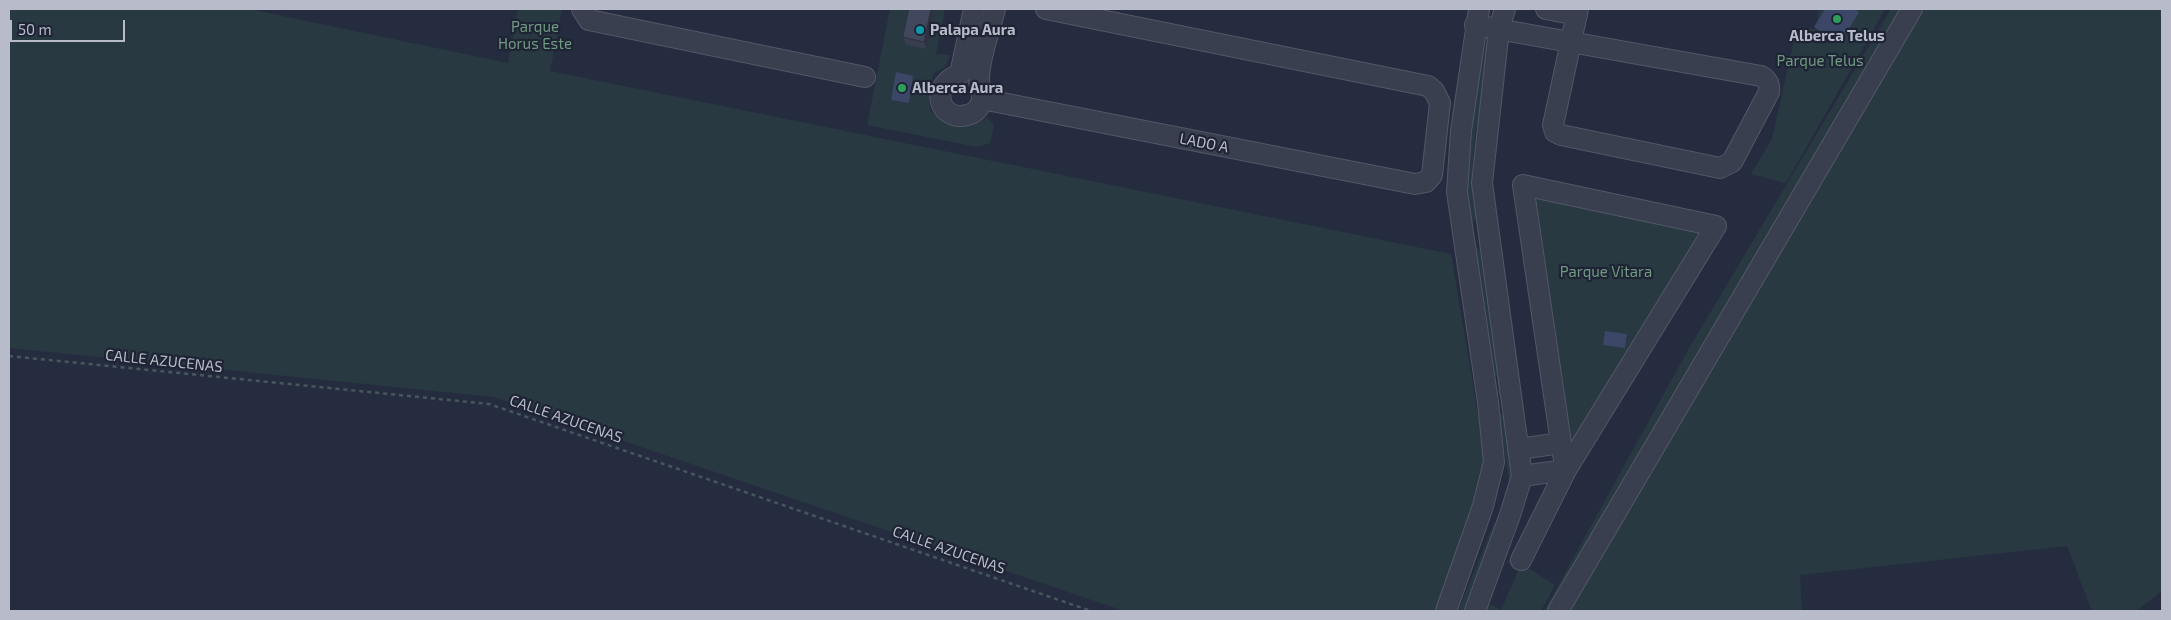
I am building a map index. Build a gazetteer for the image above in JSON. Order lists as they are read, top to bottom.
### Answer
{
  "streets": {
    "street": ["LADO A"],
    "path": ["CALLE AZUCENAS"]
  },
  "parks": ["Parque Horus Este", "Parque Telus", "Parque Vitara"],
  "places": ["Alberca Telus", "Palapa Aura", "Alberca Aura"],
  "scale_bar": "50 m"
}
